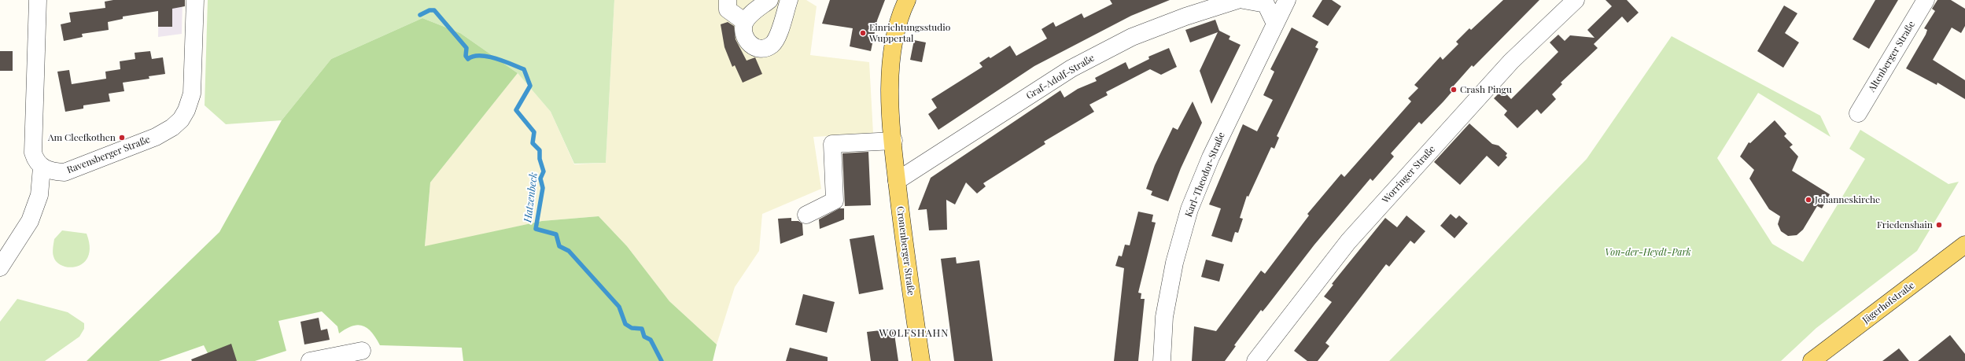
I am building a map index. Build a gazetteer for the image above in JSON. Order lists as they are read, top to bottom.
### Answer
{
  "streets": {
    "main road": ["Cronenberger Straße", "Jägerhofstraße"],
    "street": [
      "Altenberger Straße",
      "Graf-Adolf-Straße",
      "Ravensberger Straße",
      "Karl-Theodor-Straße",
      "Worringer Straße"
    ]
  },
  "crossings": [
    ["Graf-Adolf-Straße", "Cronenberger Straße"]
  ],
  "districts": ["WOLFSHAHN"],
  "water": ["Hatzenbeck"],
  "parks": ["Von-der-Heydt-Park"],
  "places": [
    "Einrichtungsstudio Wuppertal",
    "Crash Pingu",
    "Am Cleefkothen",
    "Johanneskirche",
    "Friedenshain"
  ]
}
